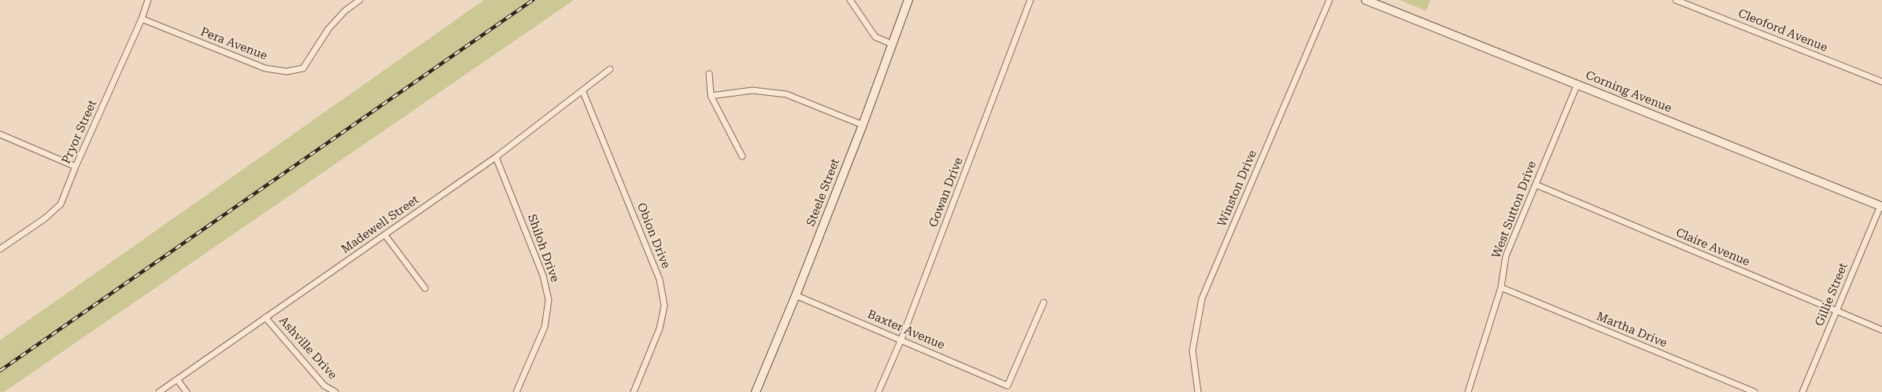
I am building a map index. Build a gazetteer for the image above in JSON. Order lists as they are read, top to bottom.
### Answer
{
  "streets": {
    "street": [
      "Cleoford Avenue",
      "Pera Avenue",
      "Corning Avenue",
      "Pryor Street",
      "Winston Drive",
      "Steele Street",
      "Gowan Drive",
      "West Sutton Drive",
      "Madewell Street",
      "Obion Drive",
      "Claire Avenue",
      "Shiloh Drive",
      "Gillie Street",
      "Baxter Avenue",
      "Martha Drive",
      "Ashville Drive"
    ]
  },
  "crossings": [
    ["Pera Avenue", "Pryor Street"],
    ["Corning Avenue", "West Sutton Drive"],
    ["Corning Avenue", "Gillie Street"],
    ["Steele Street", "Baxter Avenue"],
    ["Gowan Drive", "Baxter Avenue"],
    ["West Sutton Drive", "Claire Avenue"],
    ["West Sutton Drive", "Martha Drive"],
    ["Madewell Street", "Obion Drive"],
    ["Madewell Street", "Shiloh Drive"],
    ["Madewell Street", "Ashville Drive"],
    ["Claire Avenue", "Gillie Street"]
  ]
}
